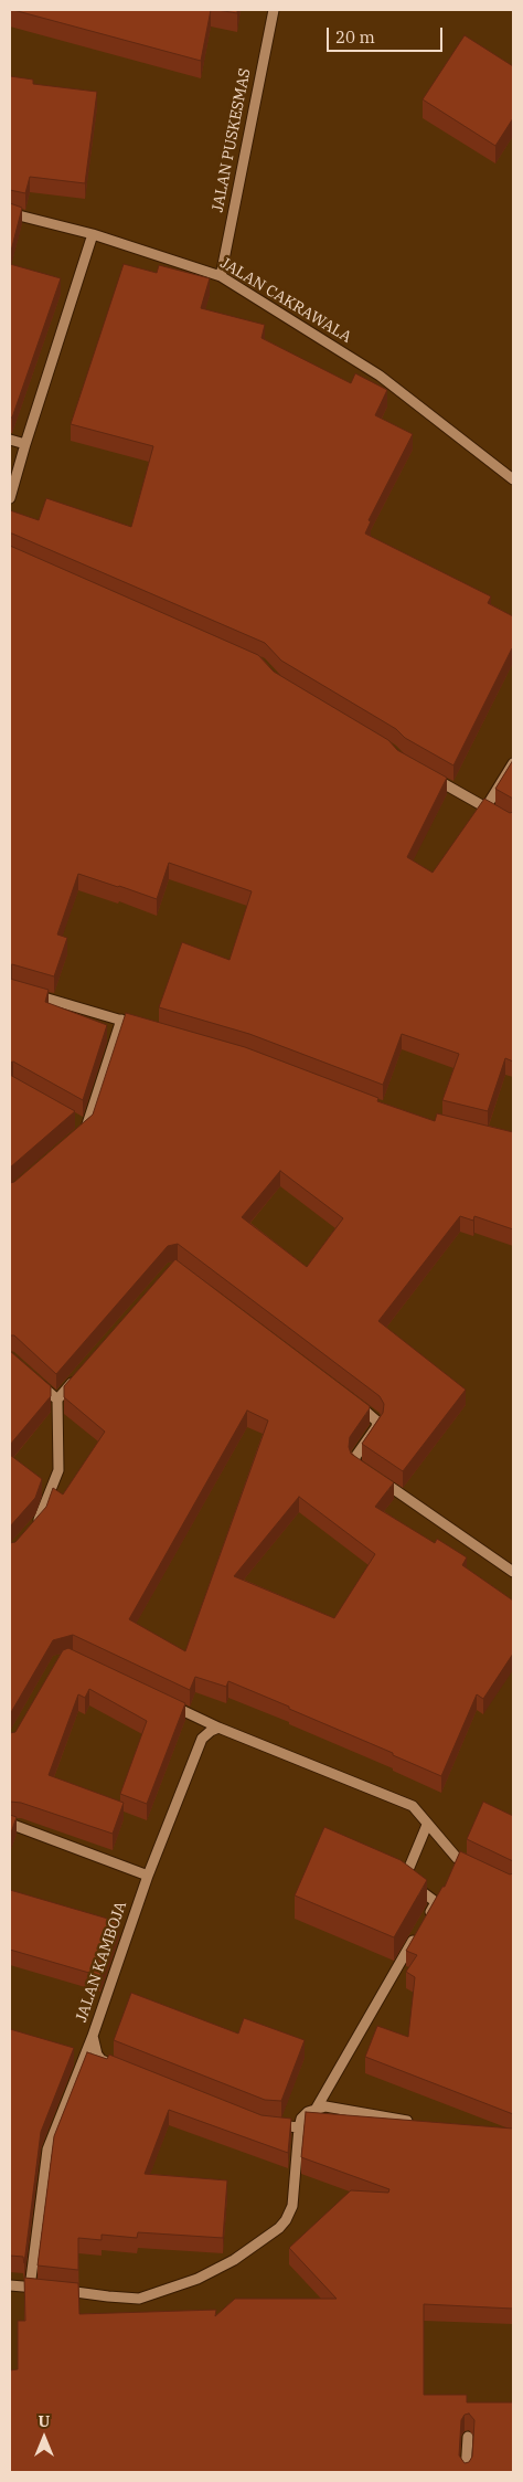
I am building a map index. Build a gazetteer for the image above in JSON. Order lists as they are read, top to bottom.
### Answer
{
  "streets": {
    "street": ["JALAN PUSKESMAS", "JALAN CAKRAWALA", "JALAN KAMBOJA"]
  },
  "crossings": [
    ["JALAN PUSKESMAS", "JALAN CAKRAWALA"]
  ],
  "scale_bar": "20 m",
  "north": "top"
}
